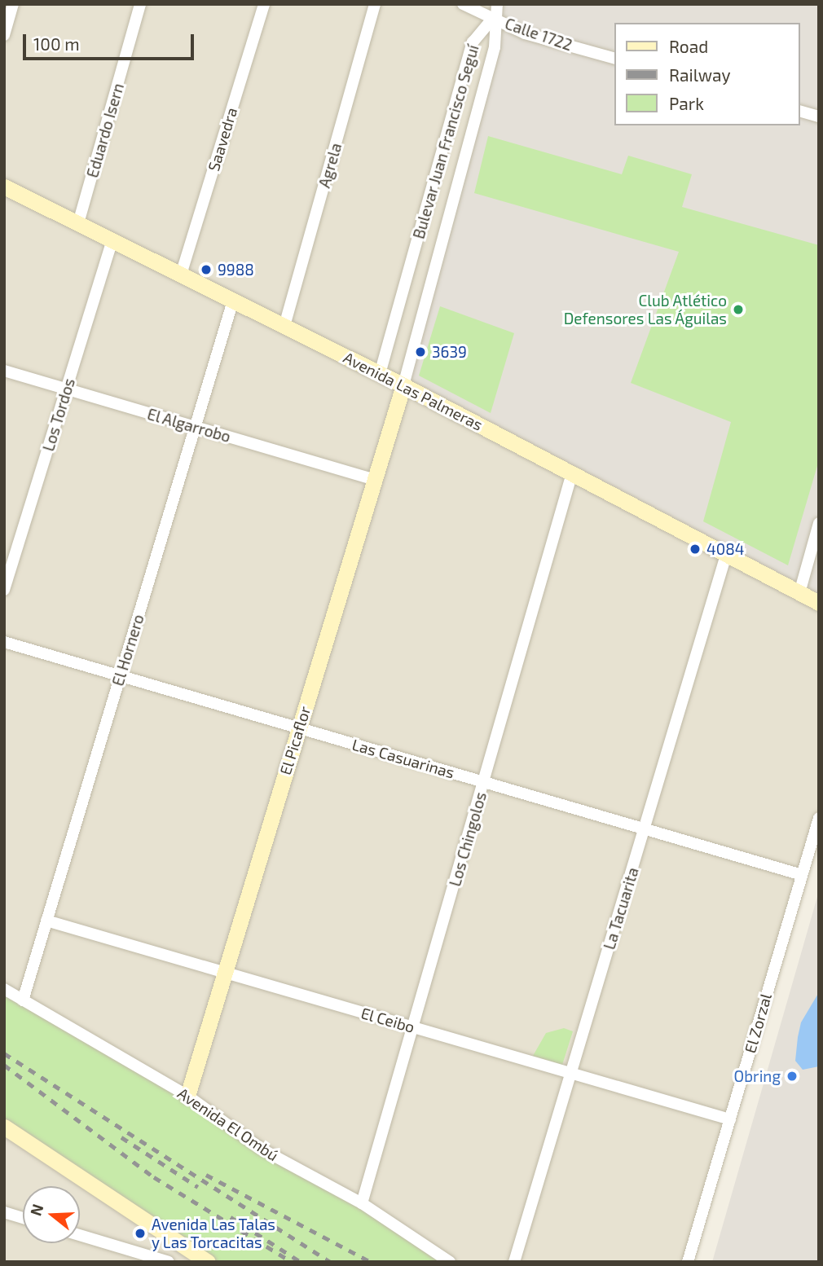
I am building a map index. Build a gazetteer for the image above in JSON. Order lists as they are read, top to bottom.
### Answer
{
  "streets": {
    "main road": ["Avenida Las Palmeras", "El Picaflor"],
    "street": [
      "Calle 1722",
      "Eduardo Isern",
      "Saavedra",
      "Bulevar Juan Francisco Seguí",
      "Agrela",
      "Los Tordos",
      "El Algarrobo",
      "El Hornero",
      "Las Casuarinas",
      "Los Chingolos",
      "La Tacuarita",
      "El Ceibo",
      "El Zorzal",
      "Avenida El Ombú"
    ]
  },
  "crossings": [
    ["Calle 1722", "Bulevar Juan Francisco Seguí"],
    ["Eduardo Isern", "Avenida Las Palmeras"],
    ["Saavedra", "Avenida Las Palmeras"],
    ["Bulevar Juan Francisco Seguí", "Avenida Las Palmeras"],
    ["Bulevar Juan Francisco Seguí", "El Picaflor"],
    ["Agrela", "Avenida Las Palmeras"],
    ["Avenida Las Palmeras", "Los Tordos"],
    ["Avenida Las Palmeras", "El Hornero"],
    ["Avenida Las Palmeras", "El Picaflor"],
    ["Avenida Las Palmeras", "Los Chingolos"],
    ["Avenida Las Palmeras", "La Tacuarita"],
    ["Los Tordos", "El Algarrobo"],
    ["El Algarrobo", "El Hornero"],
    ["El Algarrobo", "El Picaflor"],
    ["El Hornero", "Las Casuarinas"],
    ["El Hornero", "El Ceibo"],
    ["El Hornero", "Avenida El Ombú"],
    ["El Picaflor", "Las Casuarinas"],
    ["El Picaflor", "El Ceibo"],
    ["El Picaflor", "Avenida El Ombú"],
    ["Las Casuarinas", "Los Chingolos"],
    ["Las Casuarinas", "La Tacuarita"],
    ["Las Casuarinas", "El Zorzal"],
    ["Los Chingolos", "El Ceibo"],
    ["Los Chingolos", "Avenida El Ombú"],
    ["La Tacuarita", "El Ceibo"],
    ["El Ceibo", "El Zorzal"]
  ],
  "places": [
    "9988",
    "Club Atlético Defensores Las Águilas",
    "3639",
    "4084",
    "Obring",
    "Avenida Las Talas y Las Torcacitas"
  ],
  "legend": ["Road", "Railway", "Park"],
  "scale_bar": "100 m",
  "north": "left"
}
